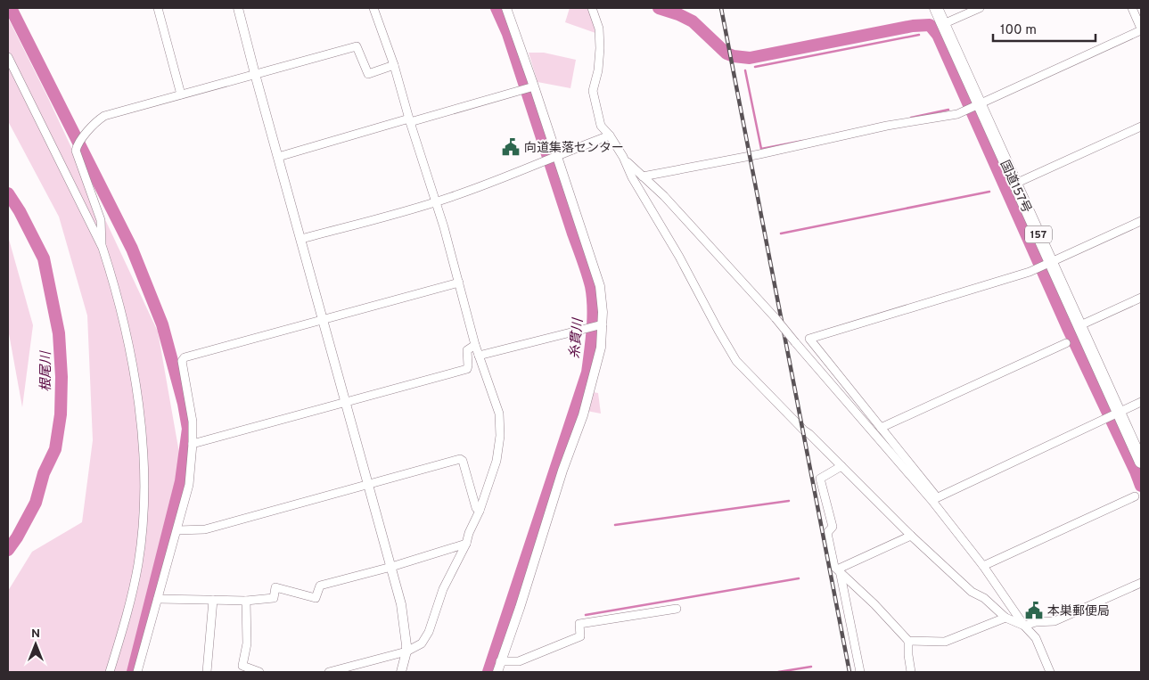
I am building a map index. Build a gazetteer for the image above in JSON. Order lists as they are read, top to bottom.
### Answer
{
  "streets": {
    "highway": ["国道157号", "157"]
  },
  "water": ["糸貫川", "根尾川"],
  "places": {
    "public building": ["向道集落センター", "本巣郵便局"]
  },
  "scale_bar": "100 m",
  "north": "top"
}
